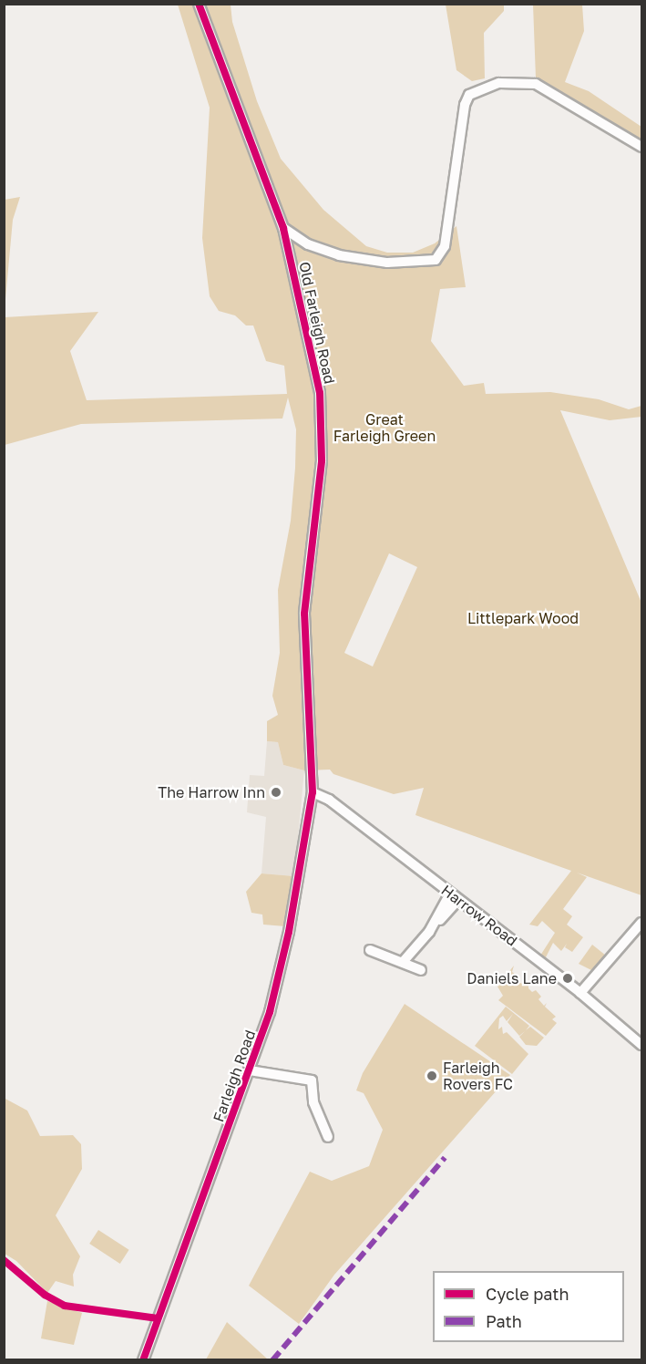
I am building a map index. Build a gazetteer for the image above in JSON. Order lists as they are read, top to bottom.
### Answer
{
  "streets": {
    "street": ["Old Farleigh Road", "Harrow Road", "Farleigh Road"]
  },
  "crossings": [
    ["Old Farleigh Road", "Harrow Road"],
    ["Old Farleigh Road", "Farleigh Road"],
    ["Harrow Road", "Farleigh Road"]
  ],
  "parks": ["Great Farleigh Green", "Littlepark Wood"],
  "places": ["The Harrow Inn", "Daniels Lane", "Farleigh Rovers FC"],
  "legend": ["Cycle path", "Path"]
}
